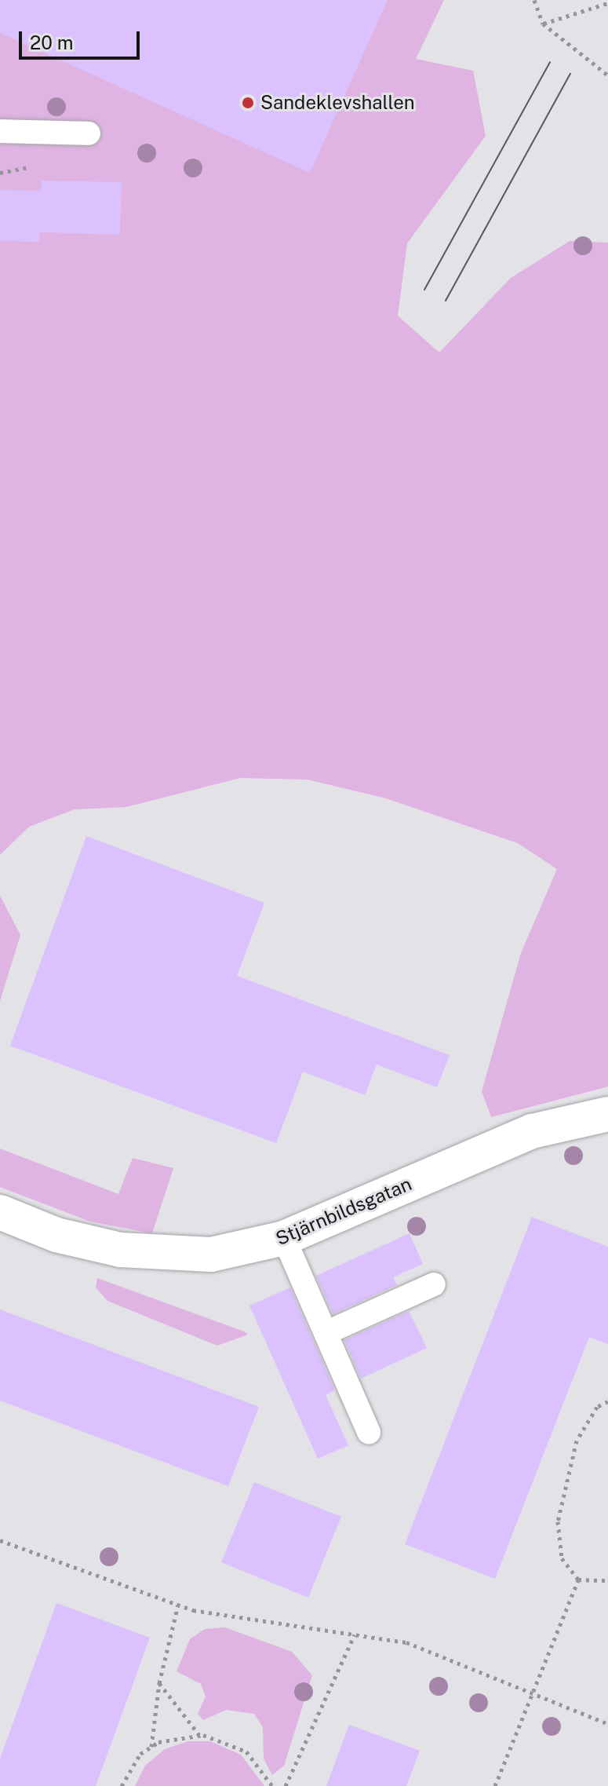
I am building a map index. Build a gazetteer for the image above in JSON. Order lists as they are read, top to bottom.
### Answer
{
  "streets": {
    "street": ["Stjärnbildsgatan"]
  },
  "places": ["Sandeklevshallen"],
  "scale_bar": "20 m"
}
